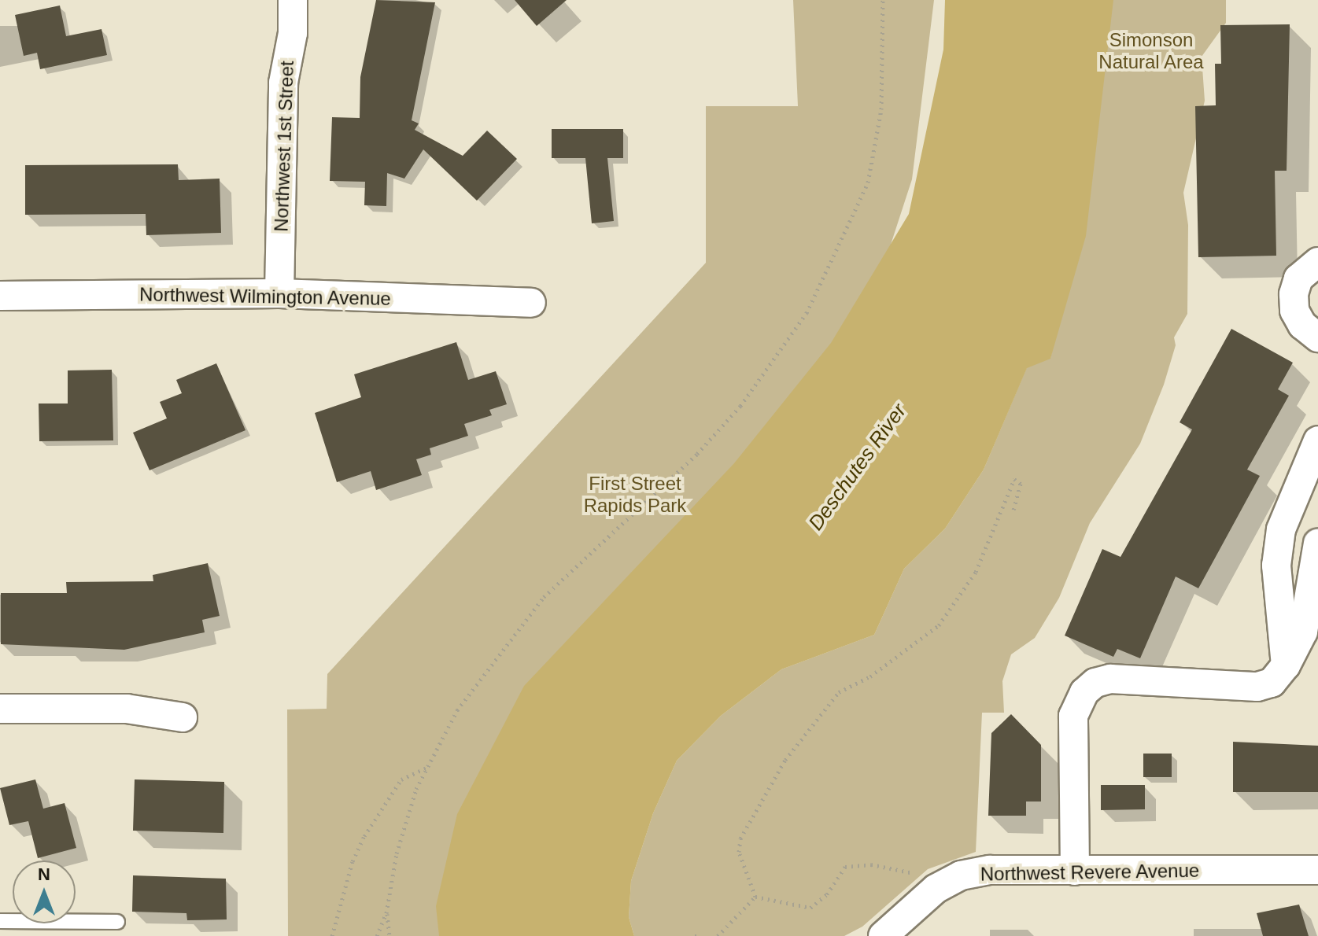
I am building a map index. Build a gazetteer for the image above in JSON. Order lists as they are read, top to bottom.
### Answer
{
  "streets": {
    "street": ["Northwest 1st Street", "Northwest Wilmington Avenue", "Northwest Revere Avenue"]
  },
  "crossings": [
    ["Northwest 1st Street", "Northwest Wilmington Avenue"]
  ],
  "water": ["Deschutes River"],
  "parks": ["Simonson Natural Area", "First Street Rapids Park"],
  "north": "top"
}
